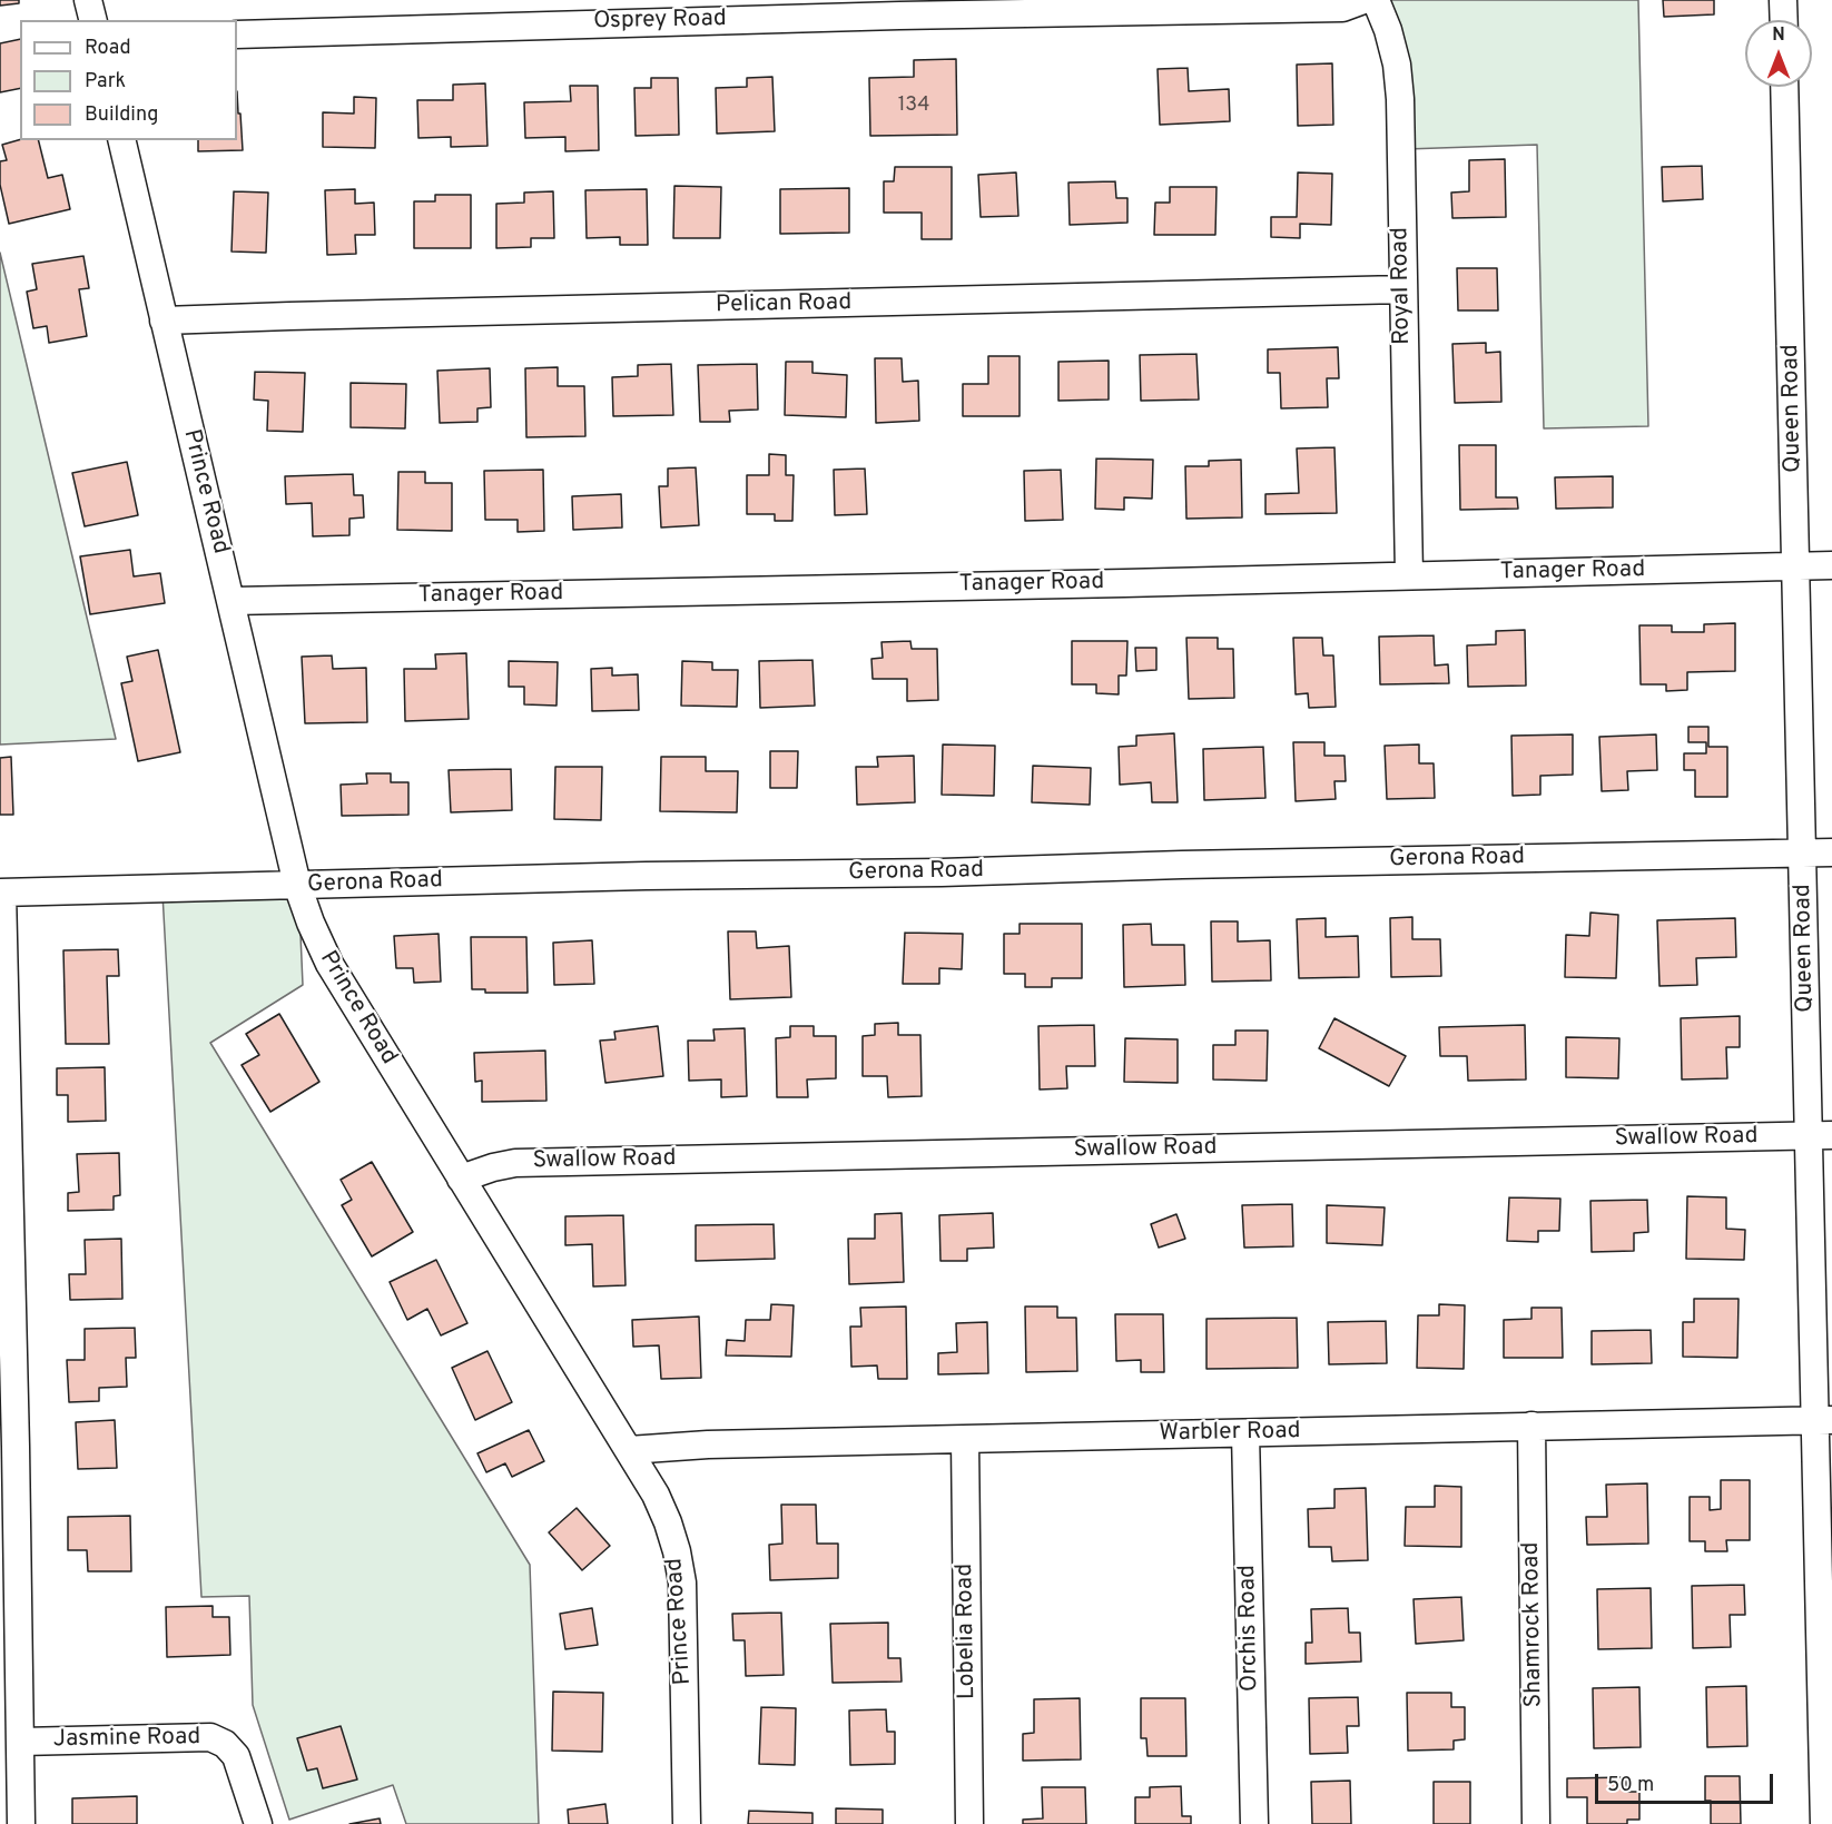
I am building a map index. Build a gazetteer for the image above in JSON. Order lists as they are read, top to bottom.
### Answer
{
  "streets": {
    "street": [
      "Osprey Road",
      "Royal Road",
      "Pelican Road",
      "Queen Road",
      "Prince Road",
      "Tanager Road",
      "Gerona Road",
      "Swallow Road",
      "Warbler Road",
      "Shamrock Road",
      "Orchis Road",
      "Lobelia Road",
      "Jasmine Road"
    ]
  },
  "crossings": [
    ["Royal Road", "Pelican Road"],
    ["Royal Road", "Tanager Road"],
    ["Pelican Road", "Prince Road"],
    ["Queen Road", "Tanager Road"],
    ["Queen Road", "Gerona Road"],
    ["Queen Road", "Swallow Road"],
    ["Queen Road", "Warbler Road"],
    ["Prince Road", "Tanager Road"],
    ["Prince Road", "Gerona Road"],
    ["Prince Road", "Swallow Road"],
    ["Prince Road", "Warbler Road"],
    ["Warbler Road", "Shamrock Road"],
    ["Warbler Road", "Orchis Road"],
    ["Warbler Road", "Lobelia Road"]
  ],
  "house_numbers": ["134"],
  "legend": ["Road", "Park", "Building"],
  "scale_bar": "50 m",
  "north": "top"
}
